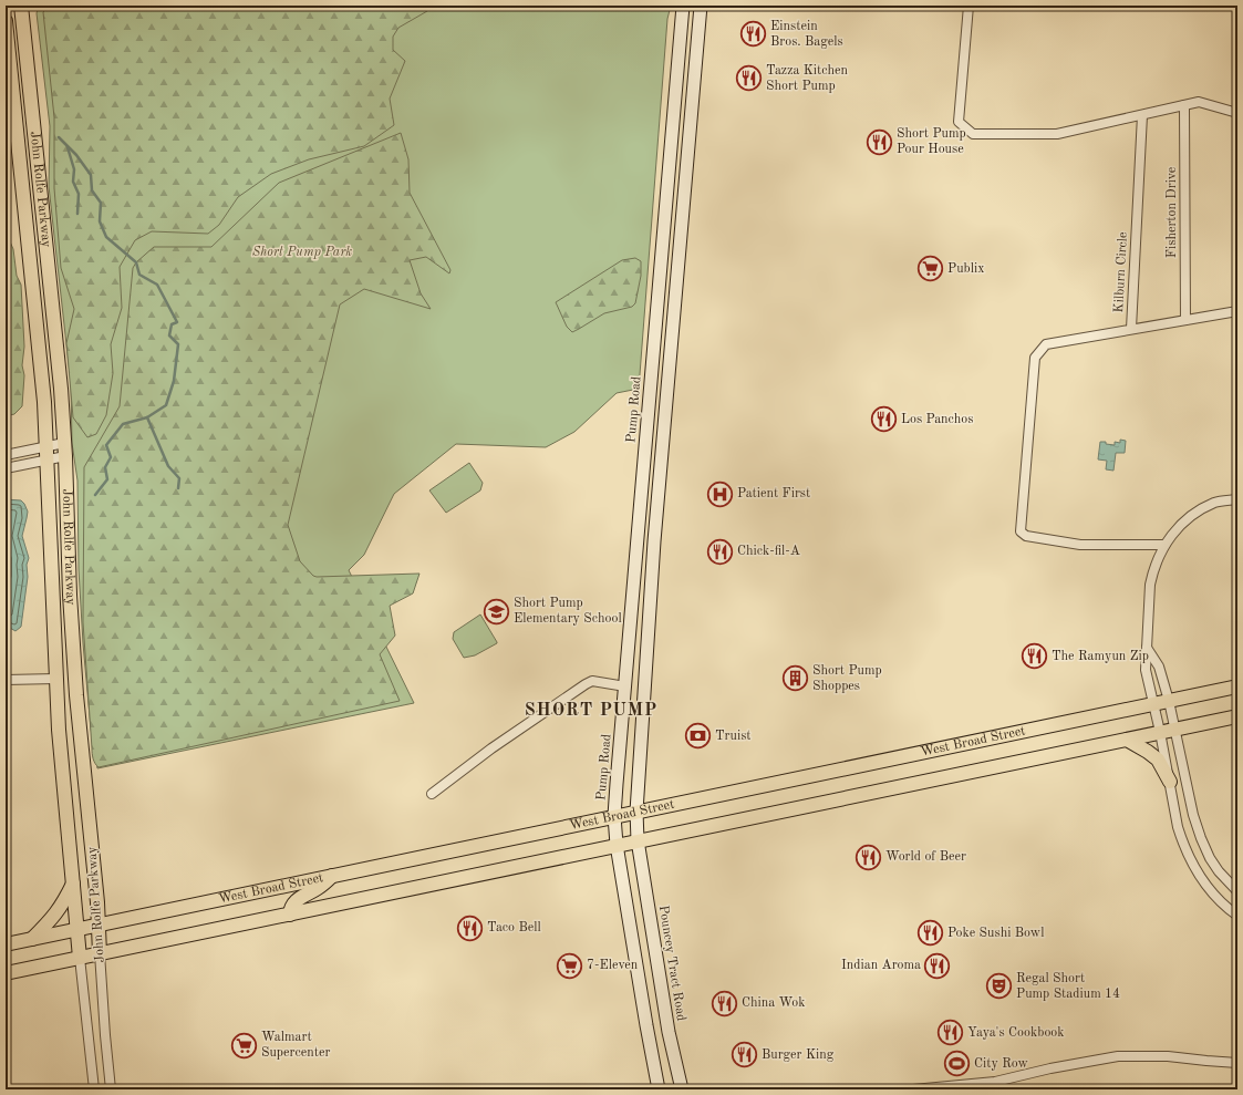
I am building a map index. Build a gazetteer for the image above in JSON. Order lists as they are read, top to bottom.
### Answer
{
  "streets": {
    "main road": [
      "John Rolfe Parkway",
      "Pump Road",
      "West Broad Street",
      "Pouncey Tract Road"
    ],
    "street": ["Fisherton Drive", "Kilburn Circle"]
  },
  "crossings": [
    ["John Rolfe Parkway", "West Broad Street"],
    ["Pump Road", "West Broad Street"],
    ["West Broad Street", "Pouncey Tract Road"]
  ],
  "districts": ["SHORT PUMP"],
  "parks": ["Short Pump Park"],
  "places": {
    "restaurant": [
      "Einstein Bros. Bagels",
      "Tazza Kitchen Short Pump",
      "Short Pump Pour House",
      "Los Panchos",
      "Chick-fil-A",
      "The Ramyun Zip",
      "World of Beer",
      "Taco Bell",
      "Poke Sushi Bowl",
      "Indian Aroma",
      "China Wok",
      "Yaya's Cookbook",
      "Burger King"
    ],
    "supermarket": ["Publix", "7-Eleven", "Walmart Supercenter"],
    "hospital": ["Patient First"],
    "school or university": ["Short Pump Elementary School"],
    "building": ["Short Pump Shoppes"],
    "bank": ["Truist"],
    "theatre": ["Regal Short Pump Stadium 14"],
    "sports": ["City Row"]
  }
}
